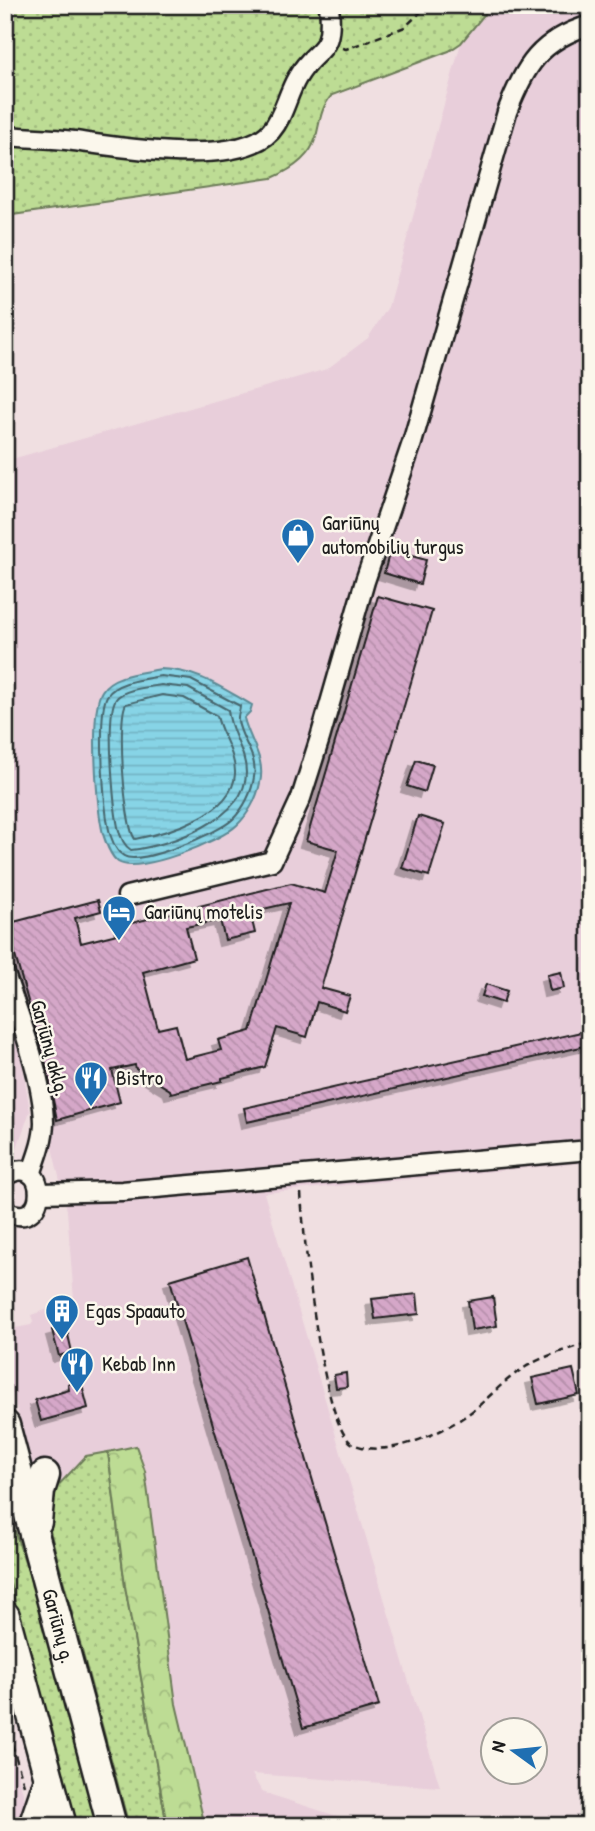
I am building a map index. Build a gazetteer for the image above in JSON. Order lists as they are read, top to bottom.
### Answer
{
  "streets": {
    "highway": ["Gariūnų g."],
    "street": ["Gariūnų aklg."]
  },
  "places": {
    "shop": ["Gariūnų automobilių turgus"],
    "hotel": ["Gariūnų motelis"],
    "restaurant": ["Bistro", "Kebab Inn"],
    "building": ["Egas Spaauto"]
  },
  "north": "left"
}
